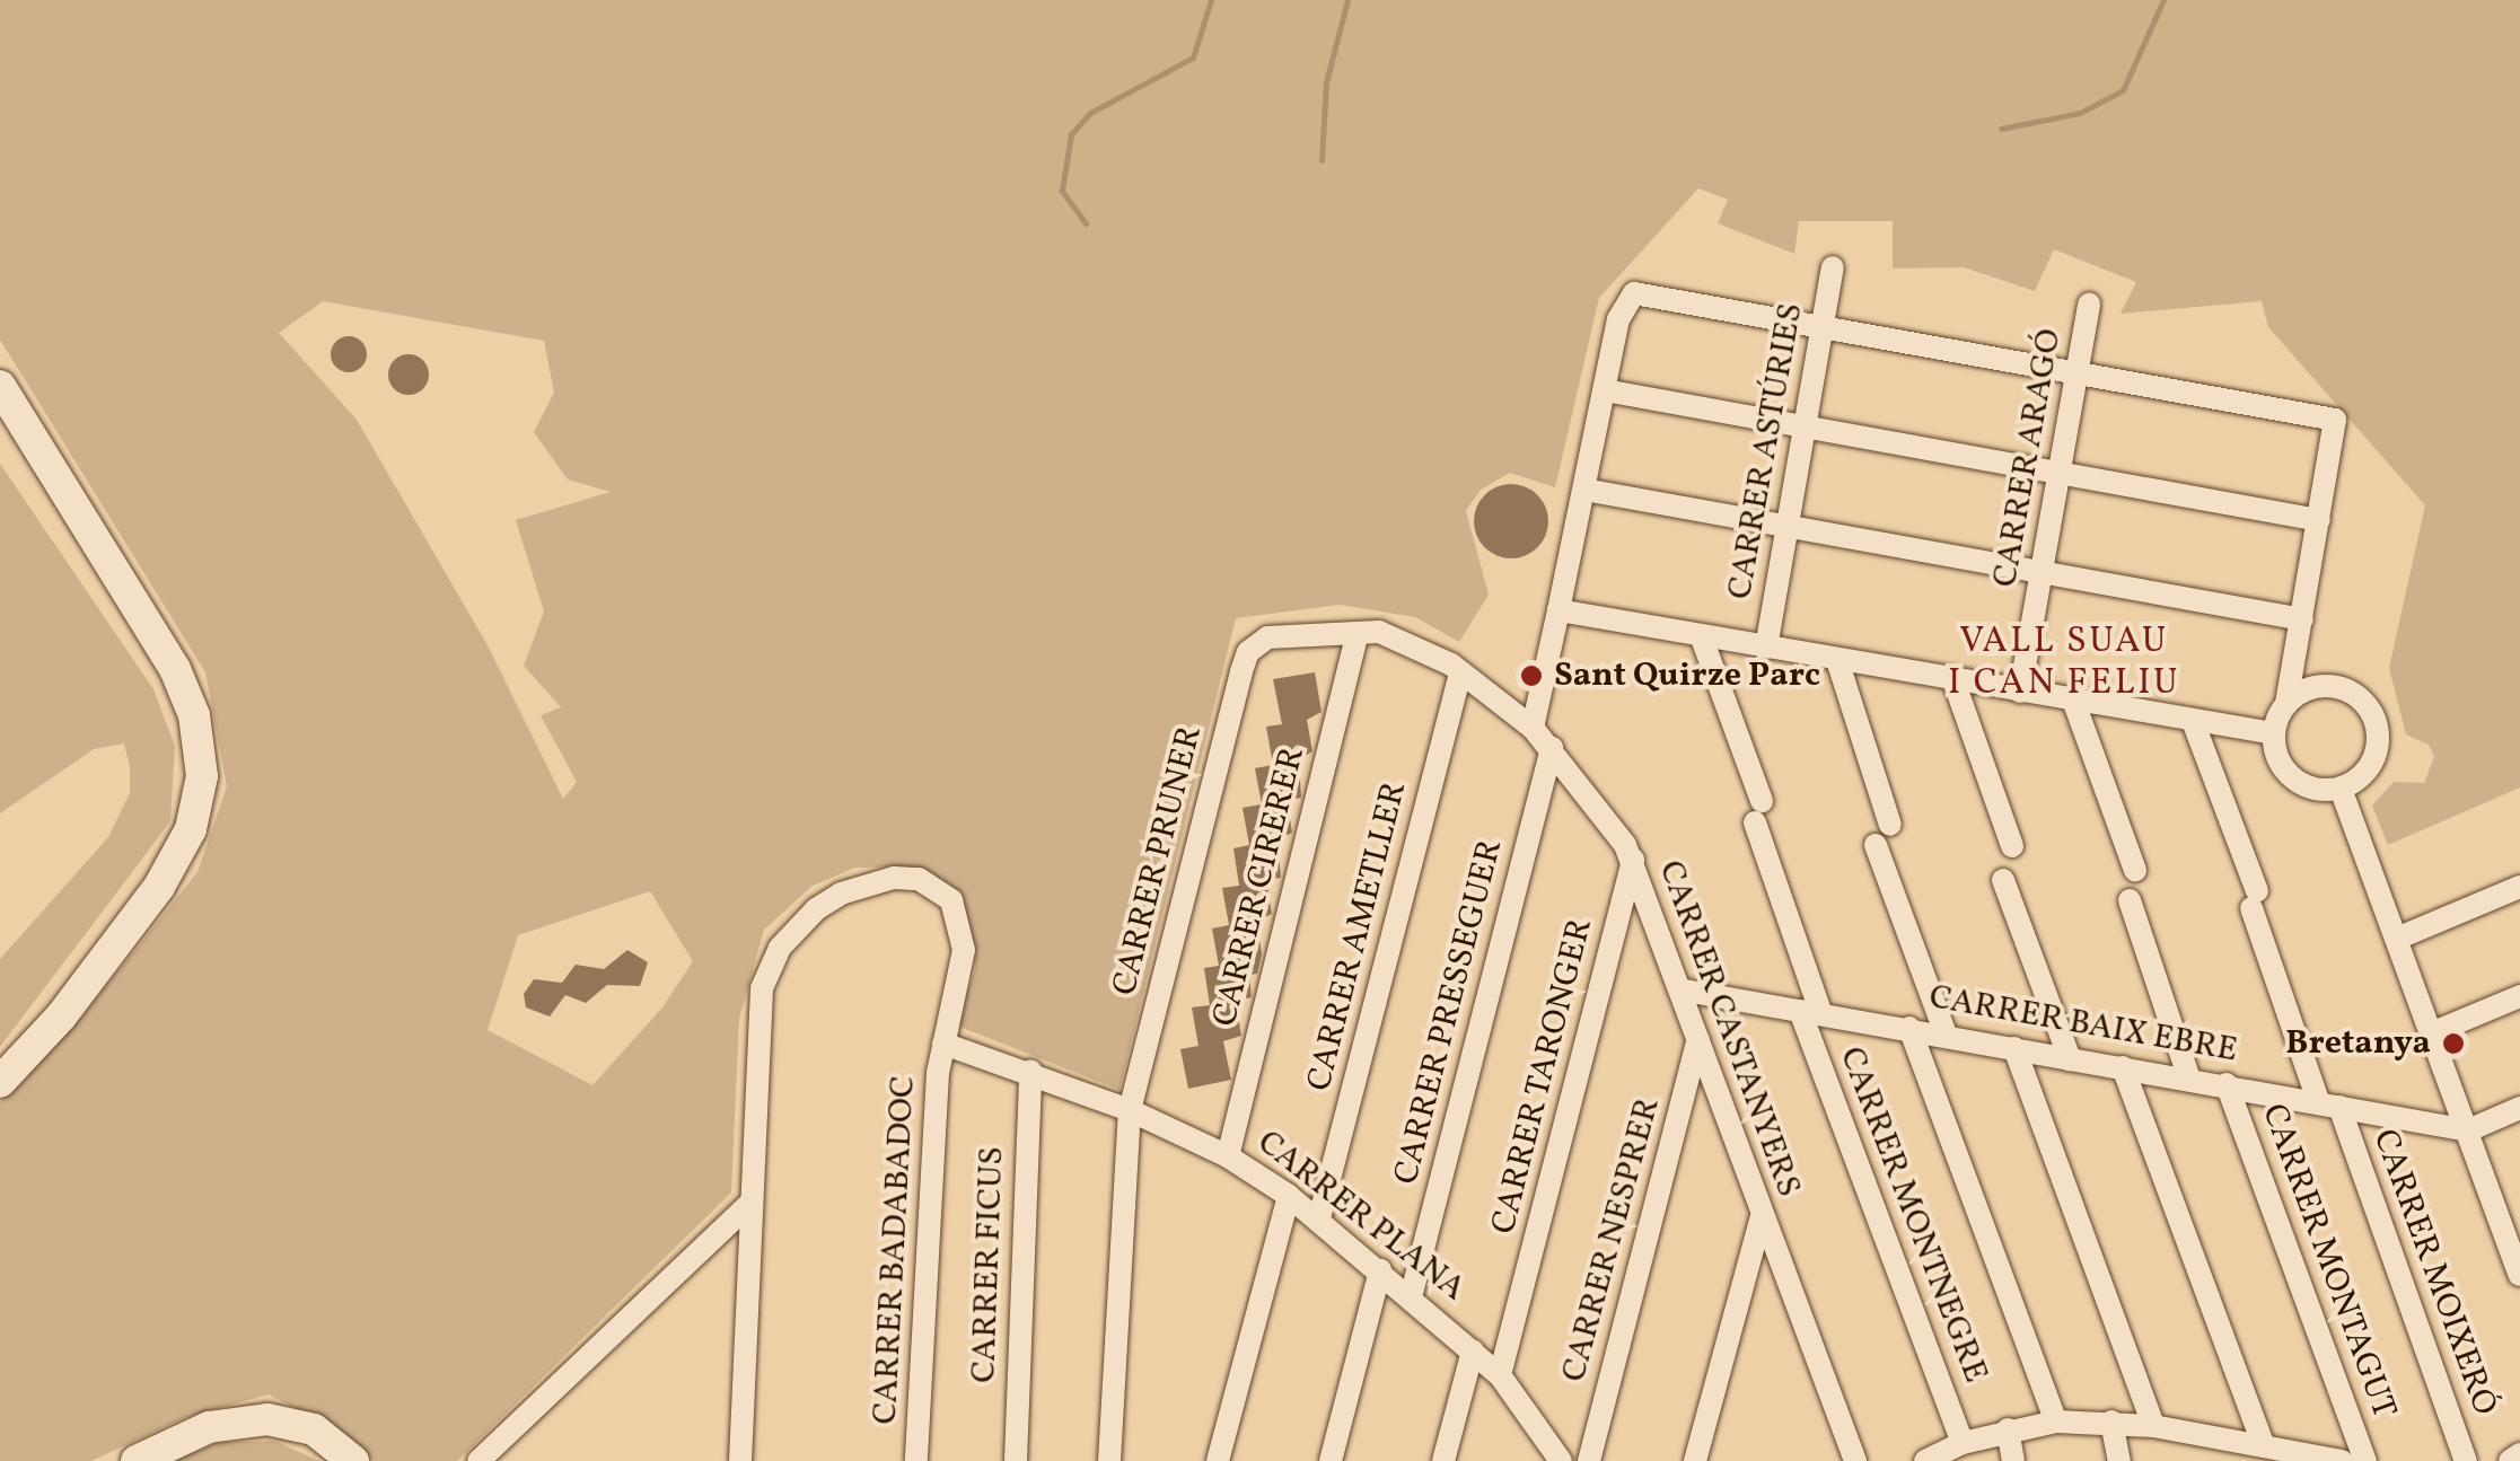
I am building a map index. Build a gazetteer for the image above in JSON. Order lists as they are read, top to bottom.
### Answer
{
  "streets": {
    "street": [
      "CARRER ASTÚRIES",
      "CARRER ARAGÓ",
      "CARRER PRUNER",
      "CARRER CIRERER",
      "CARRER AMETLLER",
      "CARRER PRESSEGUER",
      "CARRER BAIX EBRE",
      "CARRER CASTANYERS",
      "CARRER TARONGER",
      "CARRER MONTNEGRE",
      "CARRER PLANA",
      "CARRER NESPRER",
      "CARRER BADABADOC",
      "CARRER MONTAGUT",
      "CARRER FICUS",
      "CARRER MOIXERÓ"
    ]
  },
  "crossings": [
    ["CARRER PRUNER", "CARRER CASTANYERS"],
    ["CARRER PRUNER", "CARRER PLANA"],
    ["CARRER CIRERER", "CARRER CASTANYERS"],
    ["CARRER CIRERER", "CARRER PLANA"],
    ["CARRER AMETLLER", "CARRER CASTANYERS"],
    ["CARRER AMETLLER", "CARRER PLANA"],
    ["CARRER PRESSEGUER", "CARRER CASTANYERS"],
    ["CARRER PRESSEGUER", "CARRER PLANA"],
    ["CARRER BAIX EBRE", "CARRER CASTANYERS"],
    ["CARRER BAIX EBRE", "CARRER MONTNEGRE"],
    ["CARRER BAIX EBRE", "CARRER MONTAGUT"],
    ["CARRER BAIX EBRE", "CARRER MOIXERÓ"],
    ["CARRER CASTANYERS", "CARRER TARONGER"],
    ["CARRER CASTANYERS", "CARRER NESPRER"],
    ["CARRER TARONGER", "CARRER PLANA"],
    ["CARRER PLANA", "CARRER BADABADOC"],
    ["CARRER PLANA", "CARRER FICUS"]
  ],
  "districts": ["VALL SUAU I CAN FELIU"],
  "places": ["Sant Quirze Parc", "Bretanya"]
}
